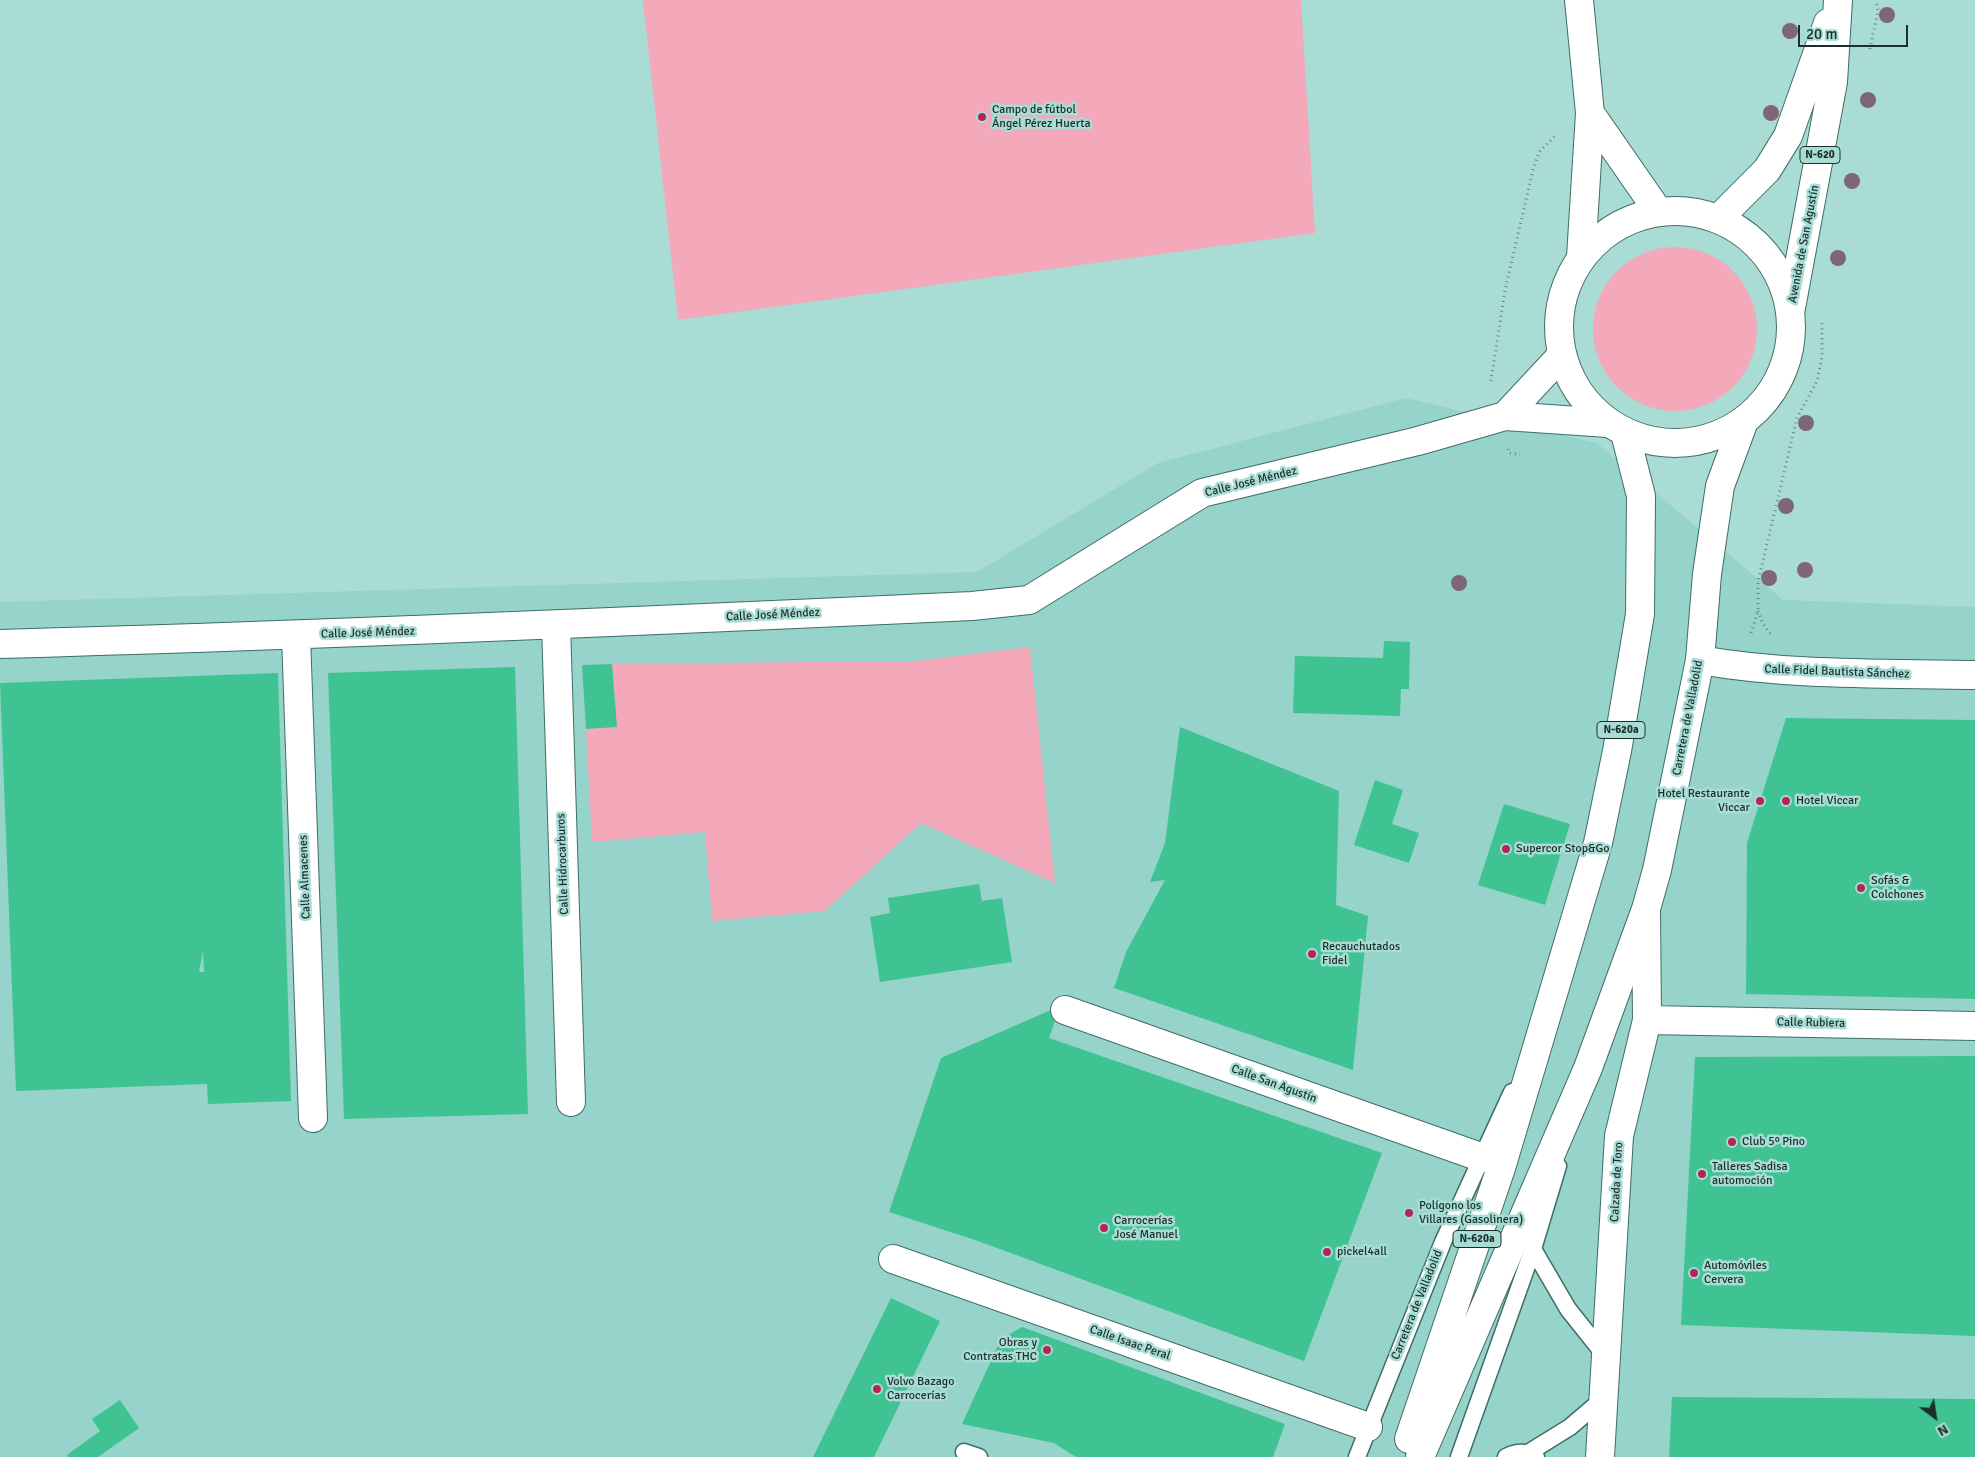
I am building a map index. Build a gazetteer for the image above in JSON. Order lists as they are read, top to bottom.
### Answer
{
  "streets": {
    "main road": [
      "N-620",
      "Avenida de San Agustín",
      "Calle José Méndez",
      "Calle Fidel Bautista Sánchez",
      "Carretera de Valladolid",
      "N-620a",
      "Calle Hidrocarburos",
      "Calle Almacenes",
      "Calle Rubiera",
      "Calle San Agustín",
      "Calzada de Toro",
      "Calle Isaac Peral"
    ]
  },
  "crossings": [
    ["N-620", "Avenida de San Agustín"],
    ["N-620", "Calle José Méndez"],
    ["N-620", "Carretera de Valladolid"],
    ["Calle José Méndez", "Carretera de Valladolid"],
    ["Calle José Méndez", "Calle Hidrocarburos"],
    ["Calle José Méndez", "Calle Almacenes"],
    ["Calle Fidel Bautista Sánchez", "Carretera de Valladolid"],
    ["Carretera de Valladolid", "Calle San Agustín"],
    ["Carretera de Valladolid", "Calzada de Toro"],
    ["Carretera de Valladolid", "Calle Isaac Peral"],
    ["Calle Rubiera", "Calzada de Toro"]
  ],
  "places": [
    "Campo de fútbol Ángel Pérez Huerta",
    "Hotel Restaurante Viccar",
    "Hotel Viccar",
    "Supercor Stop&Go",
    "Sofás & Colchones",
    "Recauchutados Fidel",
    "Club 5º Pino",
    "Talleres Sadisa automoción",
    "Polígono los Villares (Gasolinera)",
    "Carrocerías José Manuel",
    "pickel4all",
    "Automóviles Cervera",
    "Obras y Contratas THC",
    "Volvo Bazago Carrocerías"
  ],
  "scale_bar": "20 m",
  "north": "bottom right"
}
